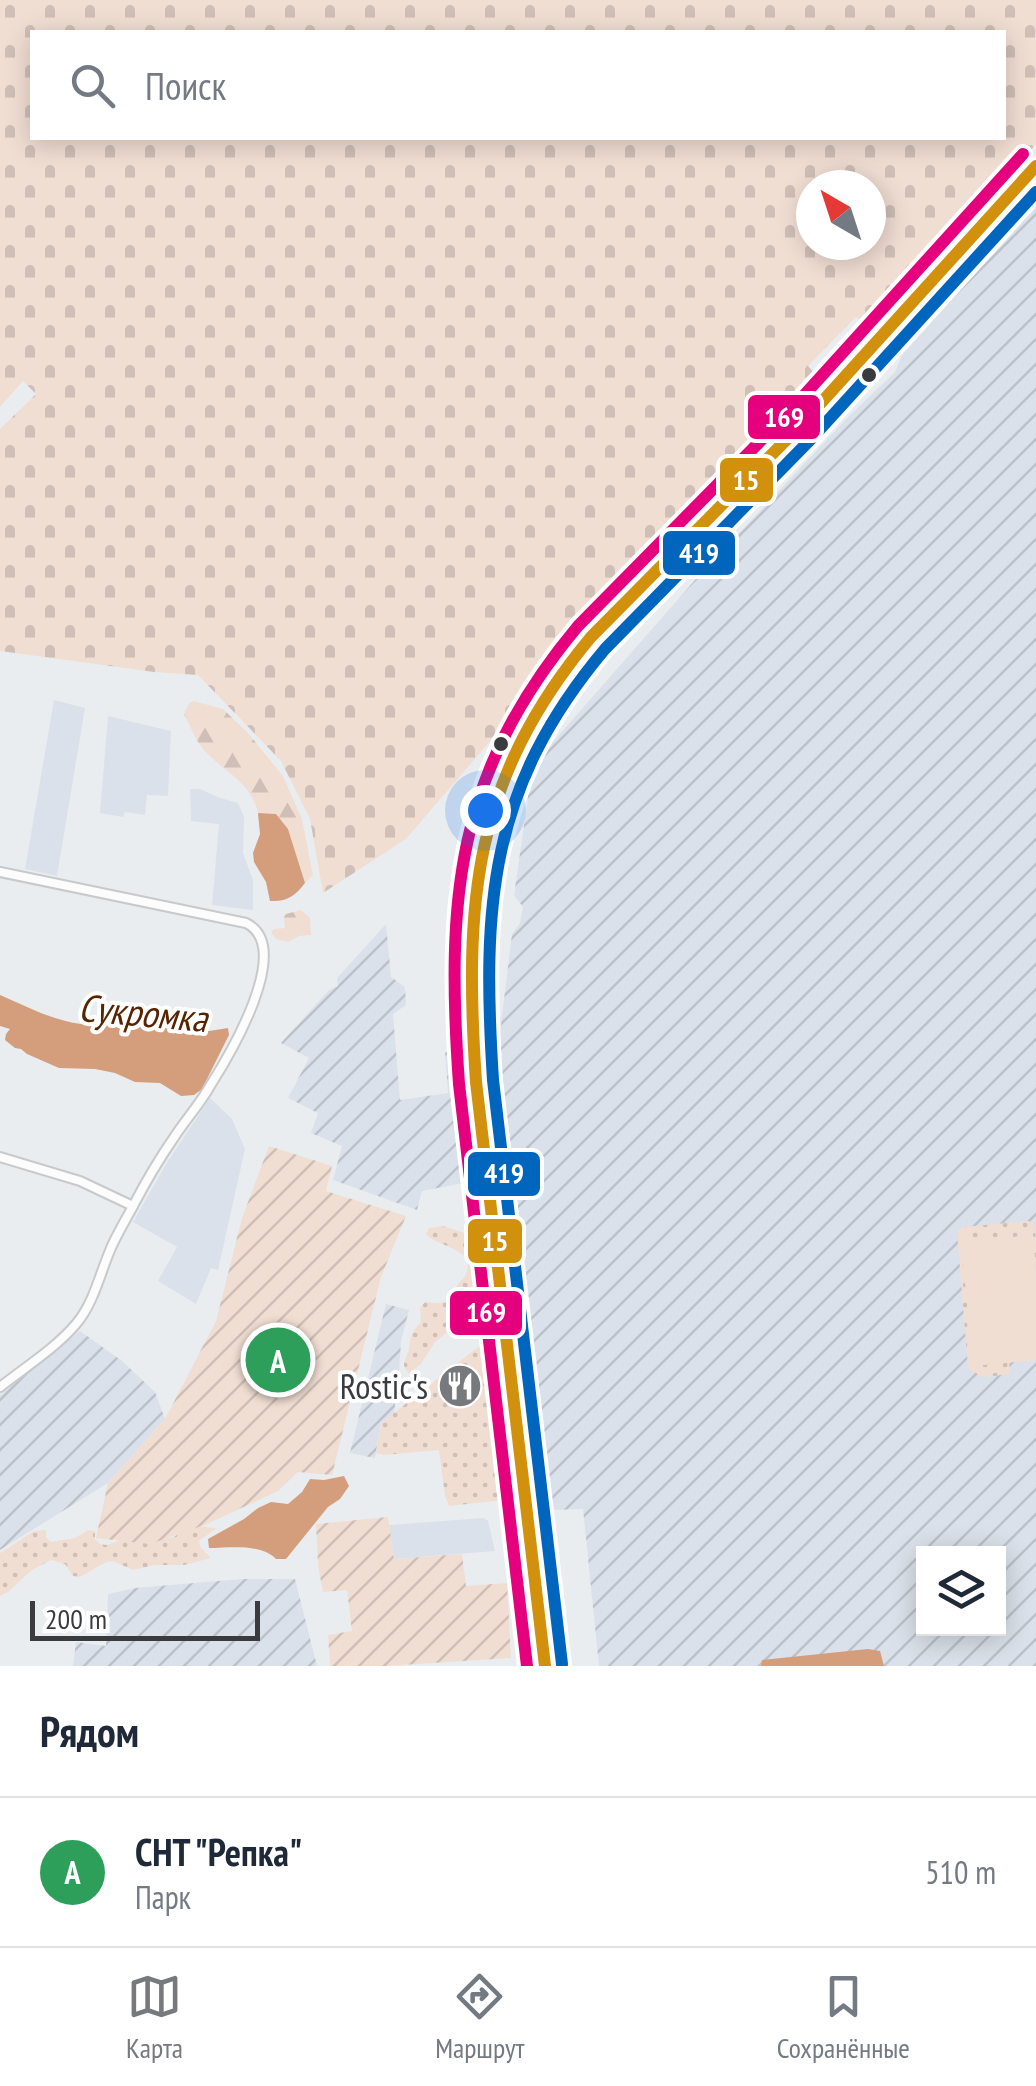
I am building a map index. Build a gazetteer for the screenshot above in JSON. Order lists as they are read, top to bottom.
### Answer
{
  "water": ["Сукромка"],
  "places": {
    "restaurant": ["Rostic's"]
  },
  "lines": ["transit line 169", "transit line 15", "transit line 419"],
  "scale_bar": "200 m",
  "north": "top left",
  "page": {
    "search": "Поиск",
    "pins": "A",
    "scale": "200 m",
    "heading": "Рядом",
    "list": [
      {
        "mark": "A",
        "name": "СНТ \"Репка\"",
        "note": "Парк",
        "value": "510 m"
      }
    ],
    "nav": ["Карта", "Маршрут", "Сохранённые"]
  }
}
